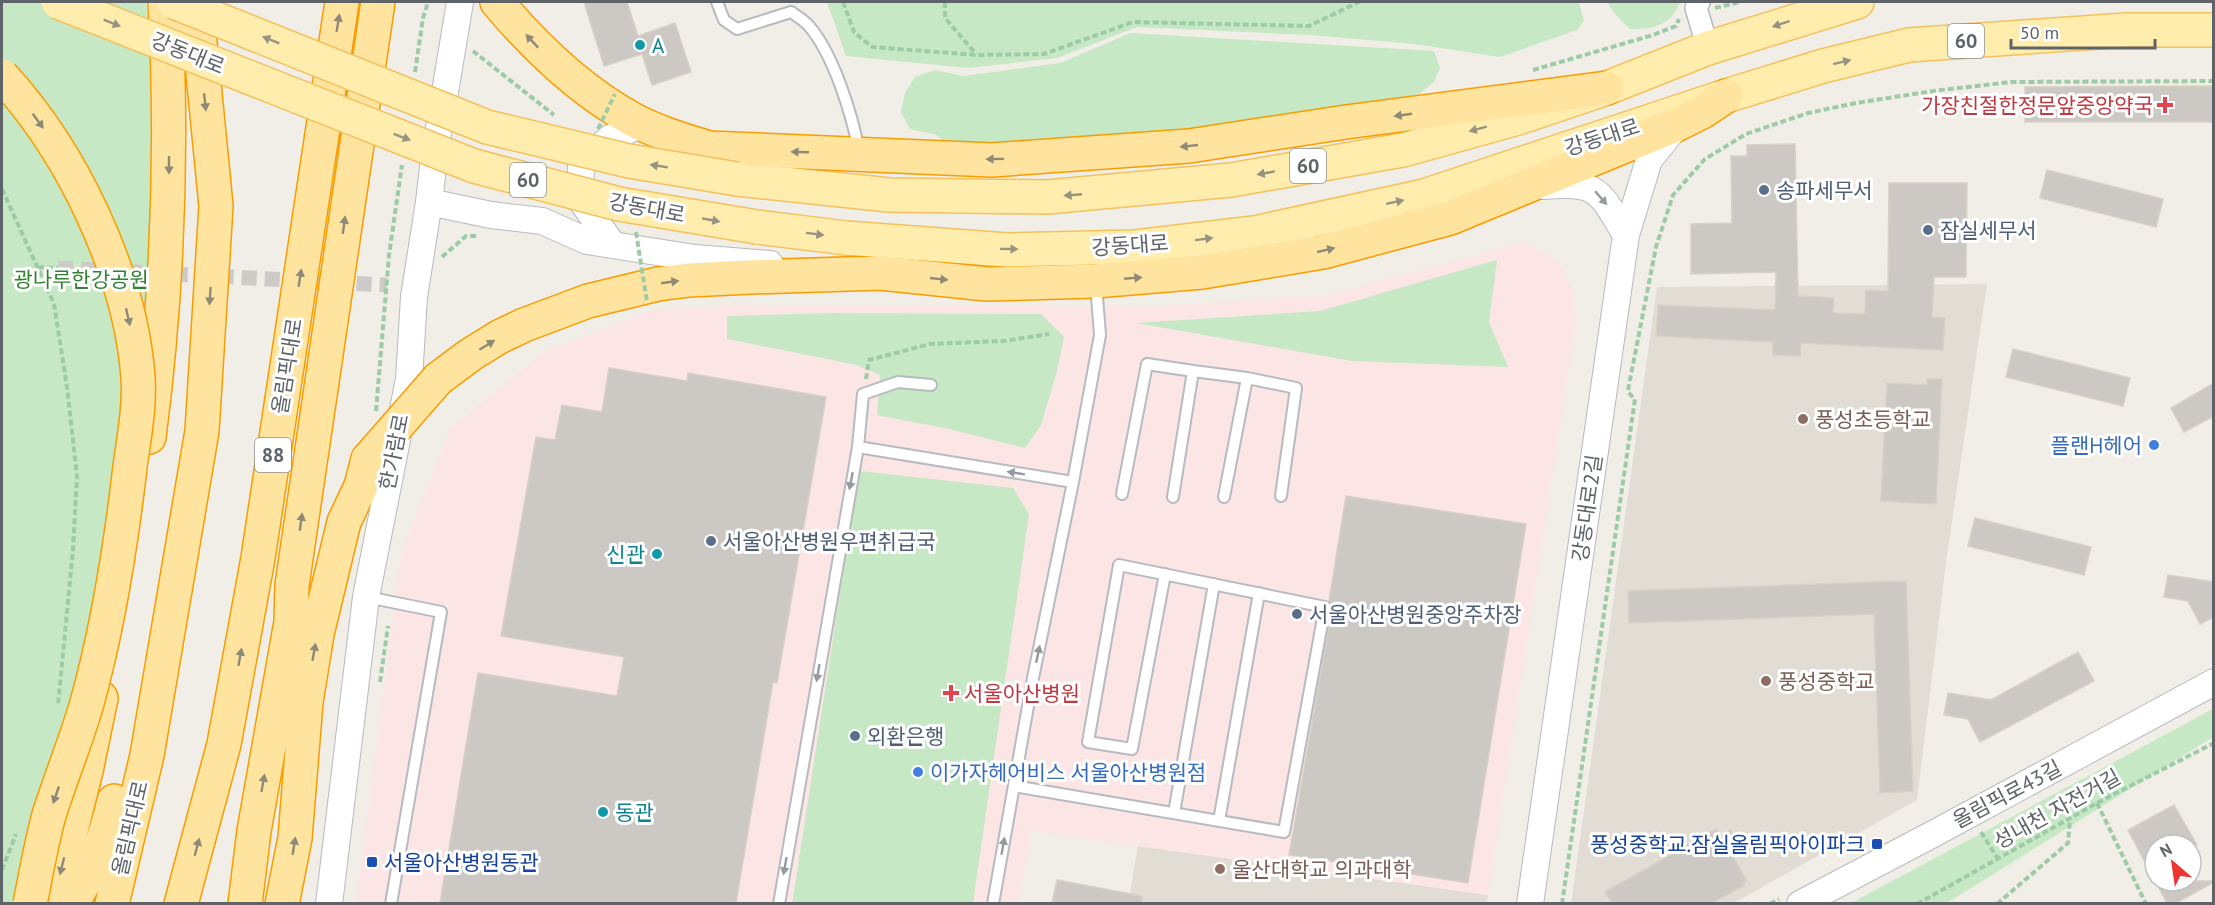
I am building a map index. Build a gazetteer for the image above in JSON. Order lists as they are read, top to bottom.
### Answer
{
  "streets": {
    "highway": ["올림픽대로", "88"],
    "main road": ["60", "강동대로"],
    "street": ["한가람로", "강동대로2길", "올림픽로43길"],
    "path": ["성내천 자전거길"]
  },
  "parks": ["광나루한강공원"],
  "places": {
    "other": [
      "A",
      "송파세무서",
      "잠실세무서",
      "풍성초등학교",
      "플랜H헤어",
      "서울아산병원우편취급국",
      "신관",
      "서울아산병원중앙주차장",
      "풍성중학교",
      "외환은행",
      "이가자헤어비스 서울아산병원점",
      "동관",
      "울산대학교 의과대학"
    ],
    "health": ["가장친절한정문앞중앙약국", "서울아산병원"],
    "transit": ["풍성중학교.잠실올림픽아이파크", "서울아산병원동관"]
  },
  "scale_bar": "50 m",
  "north": "top left"
}
